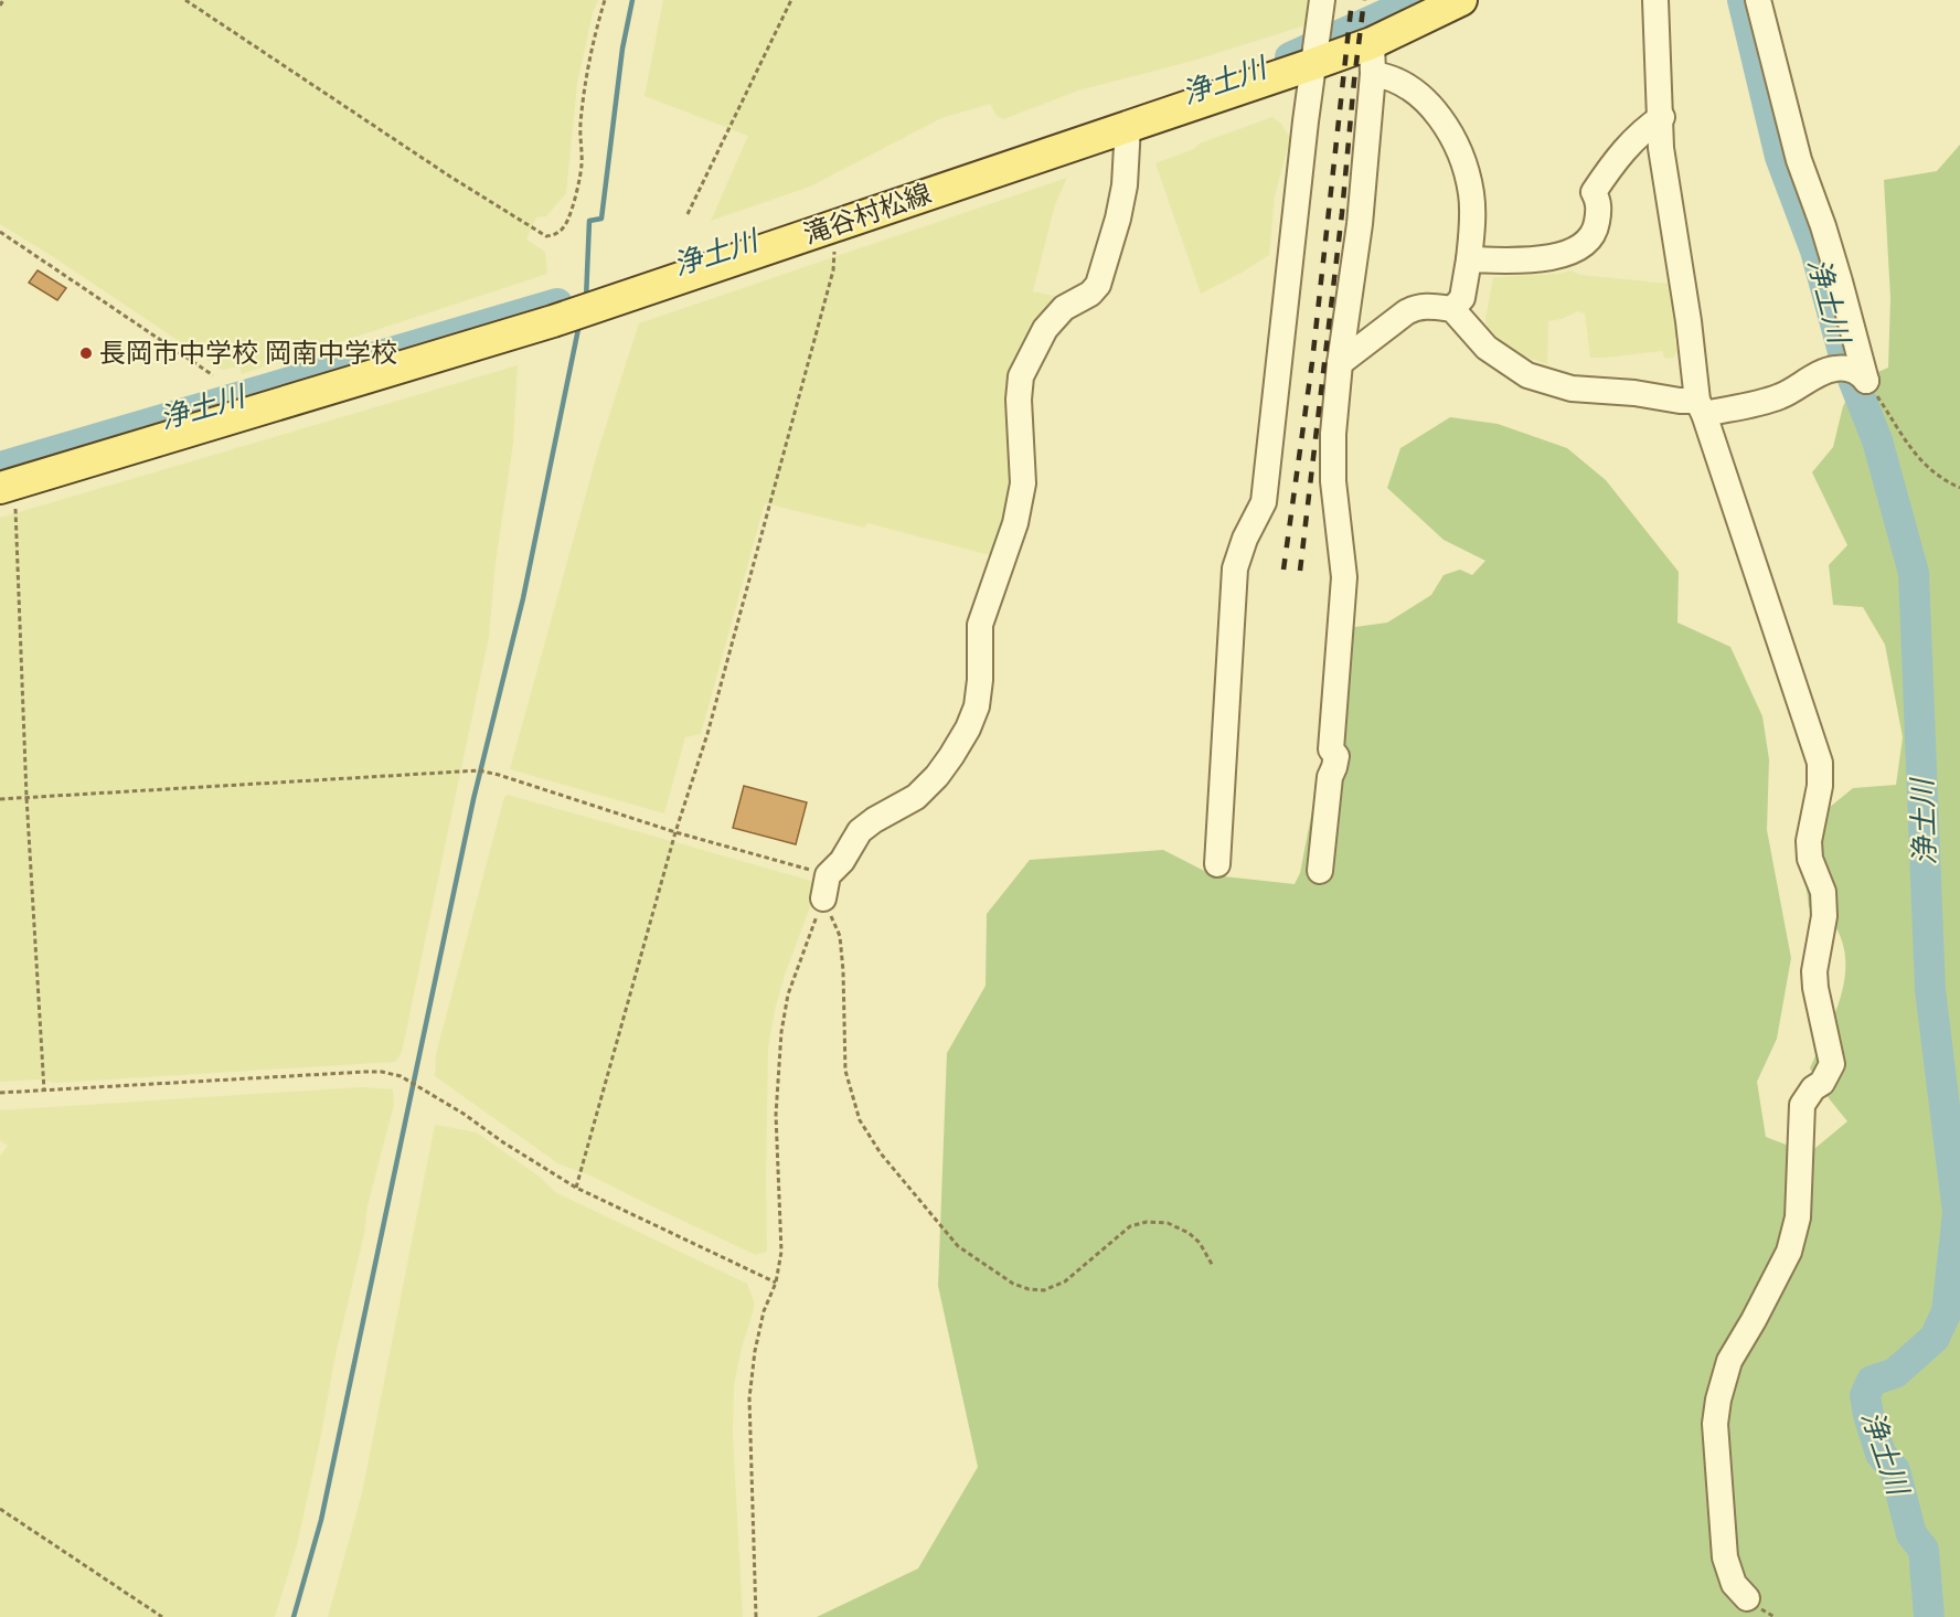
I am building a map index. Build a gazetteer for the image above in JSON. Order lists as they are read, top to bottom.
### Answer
{
  "streets": {
    "main road": ["滝谷村松線"]
  },
  "water": ["浄土川"],
  "places": ["長岡市中学校 岡南中学校"]
}
